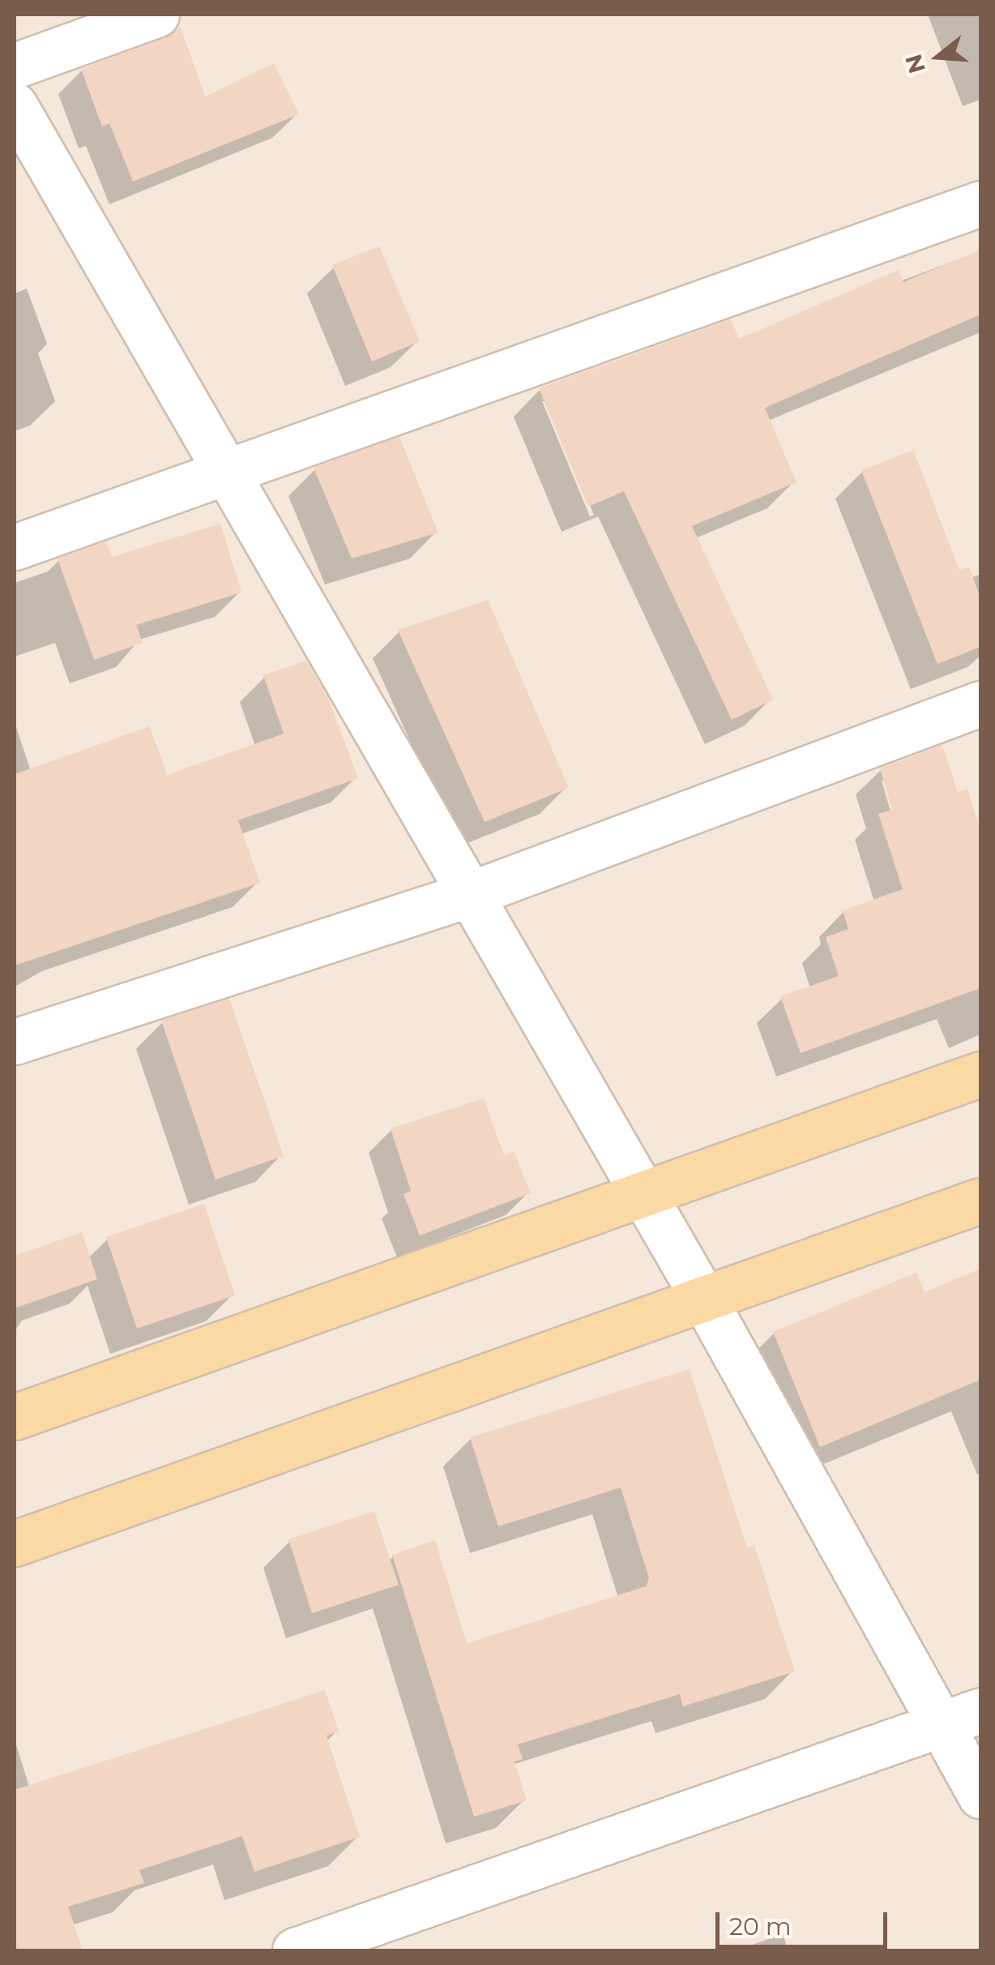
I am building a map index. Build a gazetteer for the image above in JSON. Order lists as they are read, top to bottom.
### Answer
{
  "scale_bar": "20 m",
  "north": "left"
}
